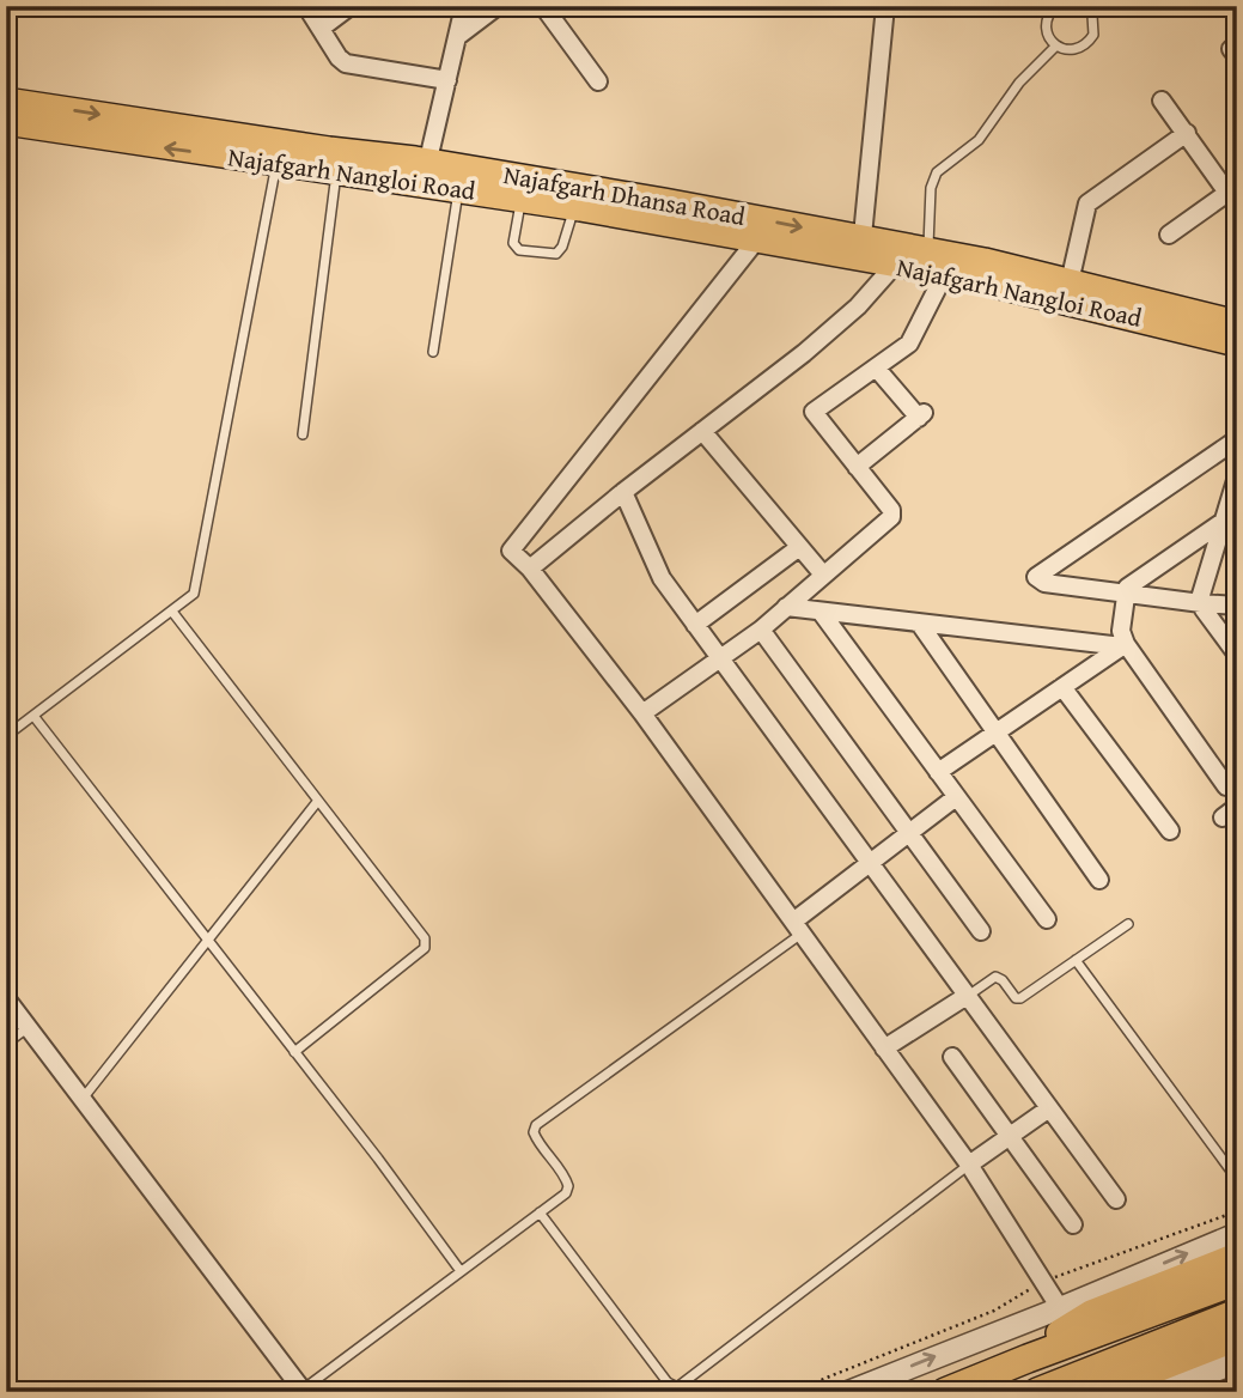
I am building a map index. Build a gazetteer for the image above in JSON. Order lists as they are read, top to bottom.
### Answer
{
  "streets": {
    "main road": ["Najafgarh Nangloi Road", "Najafgarh Dhansa Road"]
  },
  "crossings": [
    ["Najafgarh Nangloi Road", "Najafgarh Dhansa Road"]
  ],
  "one_way": ["Najafgarh Dhansa Road"]
}
